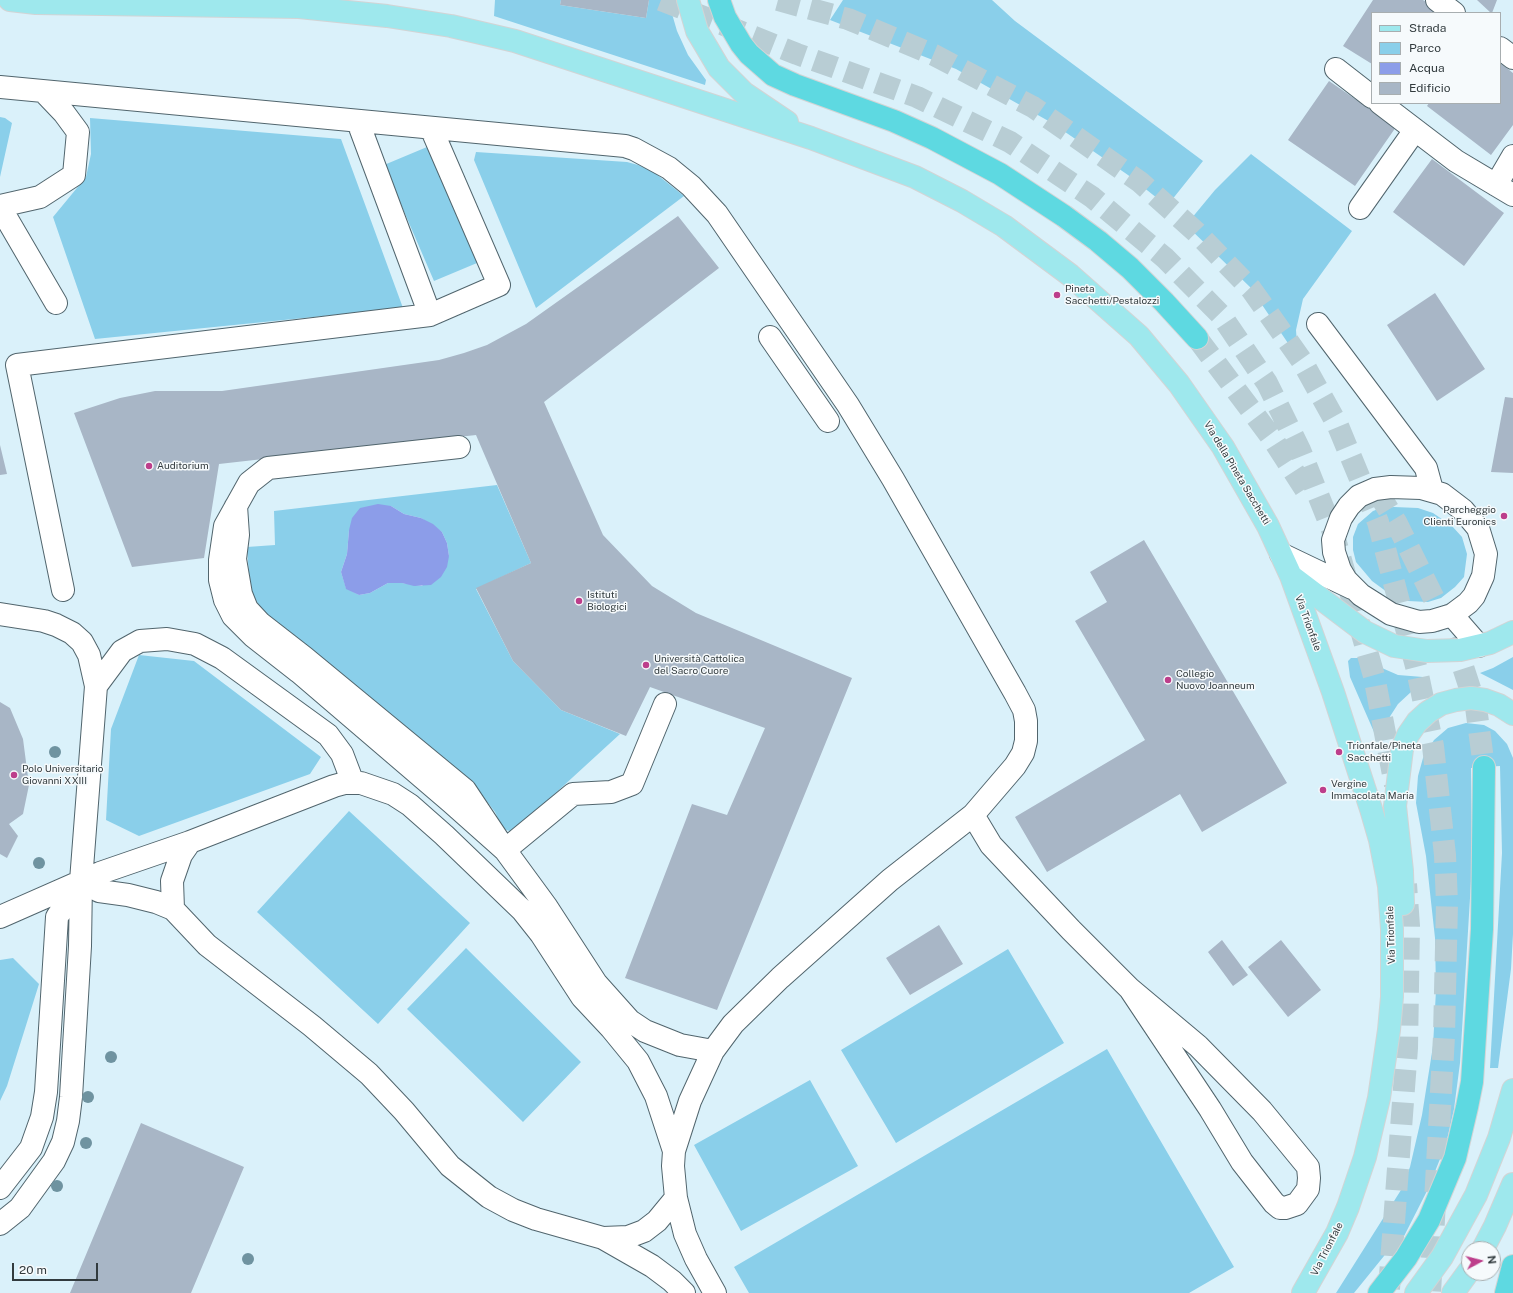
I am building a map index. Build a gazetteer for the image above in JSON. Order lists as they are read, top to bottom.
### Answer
{
  "streets": {
    "main road": ["Via della Pineta Sacchetti", "Via Trionfale"]
  },
  "crossings": [
    ["Via della Pineta Sacchetti", "Via Trionfale"]
  ],
  "places": [
    "Pineta Sacchetti/Pestalozzi",
    "Auditorium",
    "Parcheggio Clienti Euronics",
    "Istituti Biologici",
    "Università Cattolica del Sacro Cuore",
    "Collegio Nuovo Joanneum",
    "Trionfale/Pineta Sacchetti",
    "Polo Universitario Giovanni XXIII",
    "Vergine Immacolata Maria"
  ],
  "legend": [
    "Strada",
    "Parco",
    "Acqua",
    "Edificio"
  ],
  "scale_bar": "20 m",
  "north": "right"
}
